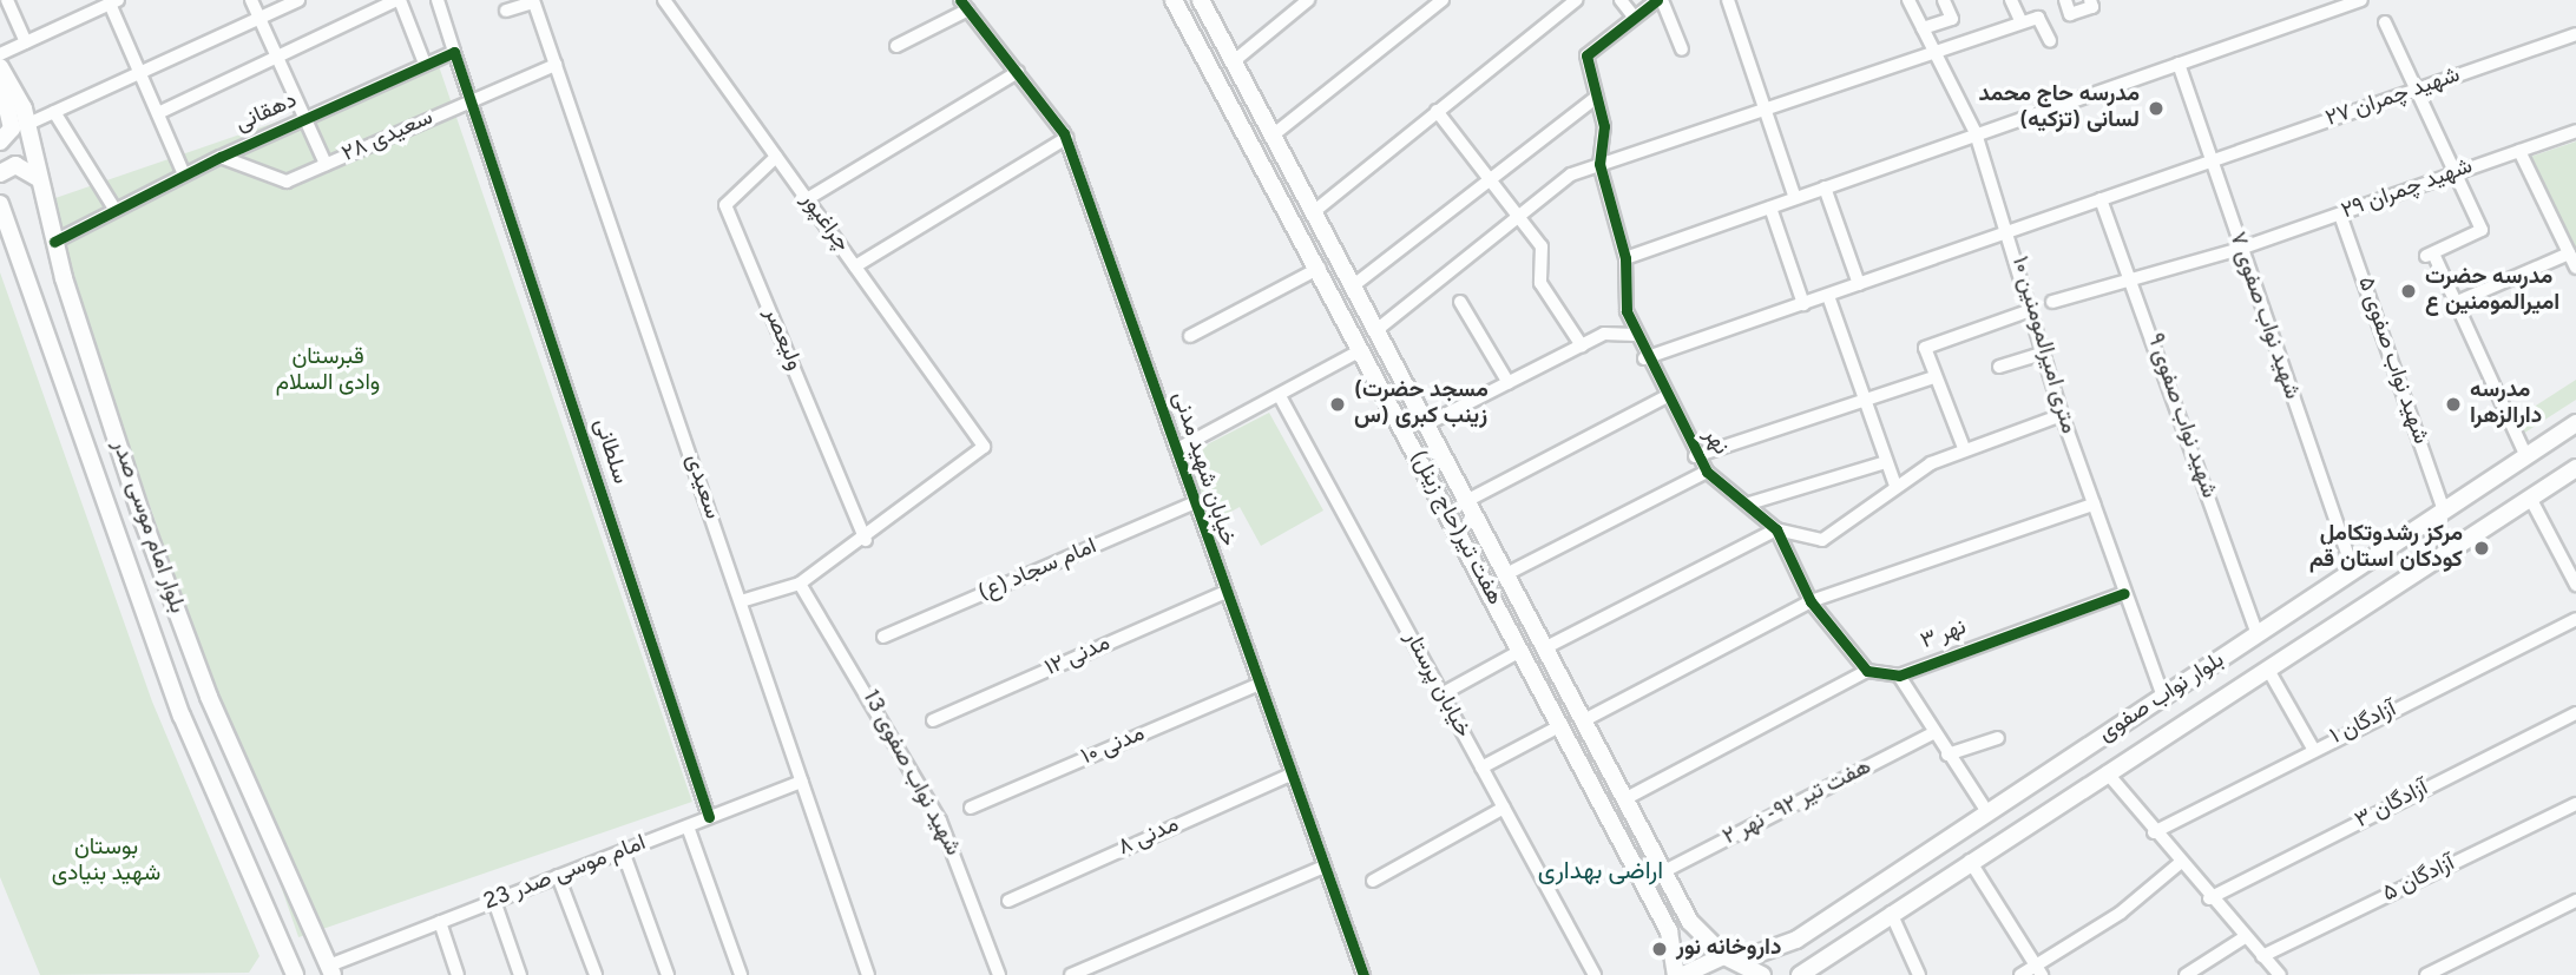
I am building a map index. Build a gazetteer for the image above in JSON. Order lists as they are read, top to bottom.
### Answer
{
  "streets": {
    "main road": ["بلوار امام موسی صدر", "هفت تیر(حاج زینل)", "بلوار نواب صفوی"],
    "street": [
      "شهید چمران ۲۷",
      "دهقانی",
      "سعیدی ۲۸",
      "شهید چمران ۲۹",
      "چراغپور",
      "شهید نواب صفوی ۷",
      "ولیعصر",
      "۱۰ متری امیرالمومنین",
      "شهید نواب صفوی ۵",
      "شهید نواب صفوی ۹",
      "نهر",
      "سلطانی",
      "خیابان شهید مدنی",
      "سعیدی",
      "امام سجاد (ع)",
      "نهر ۳",
      "مدنی ۱۲",
      "خیابان پرستار",
      "آزادگان ۱",
      "مدنی ۱۰",
      "شهید نواب صفوی 13",
      "هفت تیر ۹۲- نهر ۲",
      "آزادگان ۳",
      "مدنی ۸",
      "امام موسی صدر 23",
      "آزادگان ۵"
    ]
  },
  "crossings": [
    ["شهید چمران ۲۷", "شهید نواب صفوی ۷"],
    ["شهید چمران ۲۷", "۱۰ متری امیرالمومنین"],
    ["شهید چمران ۲۷", "شهید نواب صفوی ۹"],
    ["شهید چمران ۲۷", "نهر"],
    ["دهقانی", "سعیدی ۲۸"],
    ["دهقانی", "بلوار امام موسی صدر"],
    ["سعیدی ۲۸", "سلطانی"],
    ["سعیدی ۲۸", "سعیدی"],
    ["شهید چمران ۲۹", "شهید نواب صفوی ۷"],
    ["شهید چمران ۲۹", "شهید نواب صفوی ۵"],
    ["شهید چمران ۲۹", "شهید نواب صفوی ۹"],
    ["چراغپور", "ولیعصر"],
    ["شهید نواب صفوی ۷", "بلوار نواب صفوی"],
    ["۱۰ متری امیرالمومنین", "نهر ۳"],
    ["۱۰ متری امیرالمومنین", "بلوار نواب صفوی"],
    ["شهید نواب صفوی ۵", "بلوار نواب صفوی"],
    ["شهید نواب صفوی ۹", "بلوار نواب صفوی"],
    ["سلطانی", "امام موسی صدر 23"],
    ["خیابان شهید مدنی", "امام سجاد (ع)"],
    ["خیابان شهید مدنی", "مدنی ۱۲"],
    ["خیابان شهید مدنی", "مدنی ۱۰"],
    ["خیابان شهید مدنی", "مدنی ۸"],
    ["سعیدی", "امام موسی صدر 23"],
    ["بلوار امام موسی صدر", "امام موسی صدر 23"],
    ["هفت تیر(حاج زینل)", "بلوار نواب صفوی"],
    ["هفت تیر(حاج زینل)", "هفت تیر ۹۲- نهر ۲"]
  ],
  "districts": ["اراضی بهداری"],
  "parks": ["قبرستان وادی السلام", "بوستان شهید بنیادی"],
  "places": [
    "مدرسه حاج محمد لسانی (تزکیه)",
    "مدرسه حضرت امیرالمومنین ع",
    "(مسجد حضرت زینب کبری (س",
    "مدرسه دارالزهرا",
    "مرکز رشدوتکامل کودکان استان قم",
    "داروخانه نور"
  ]
}
